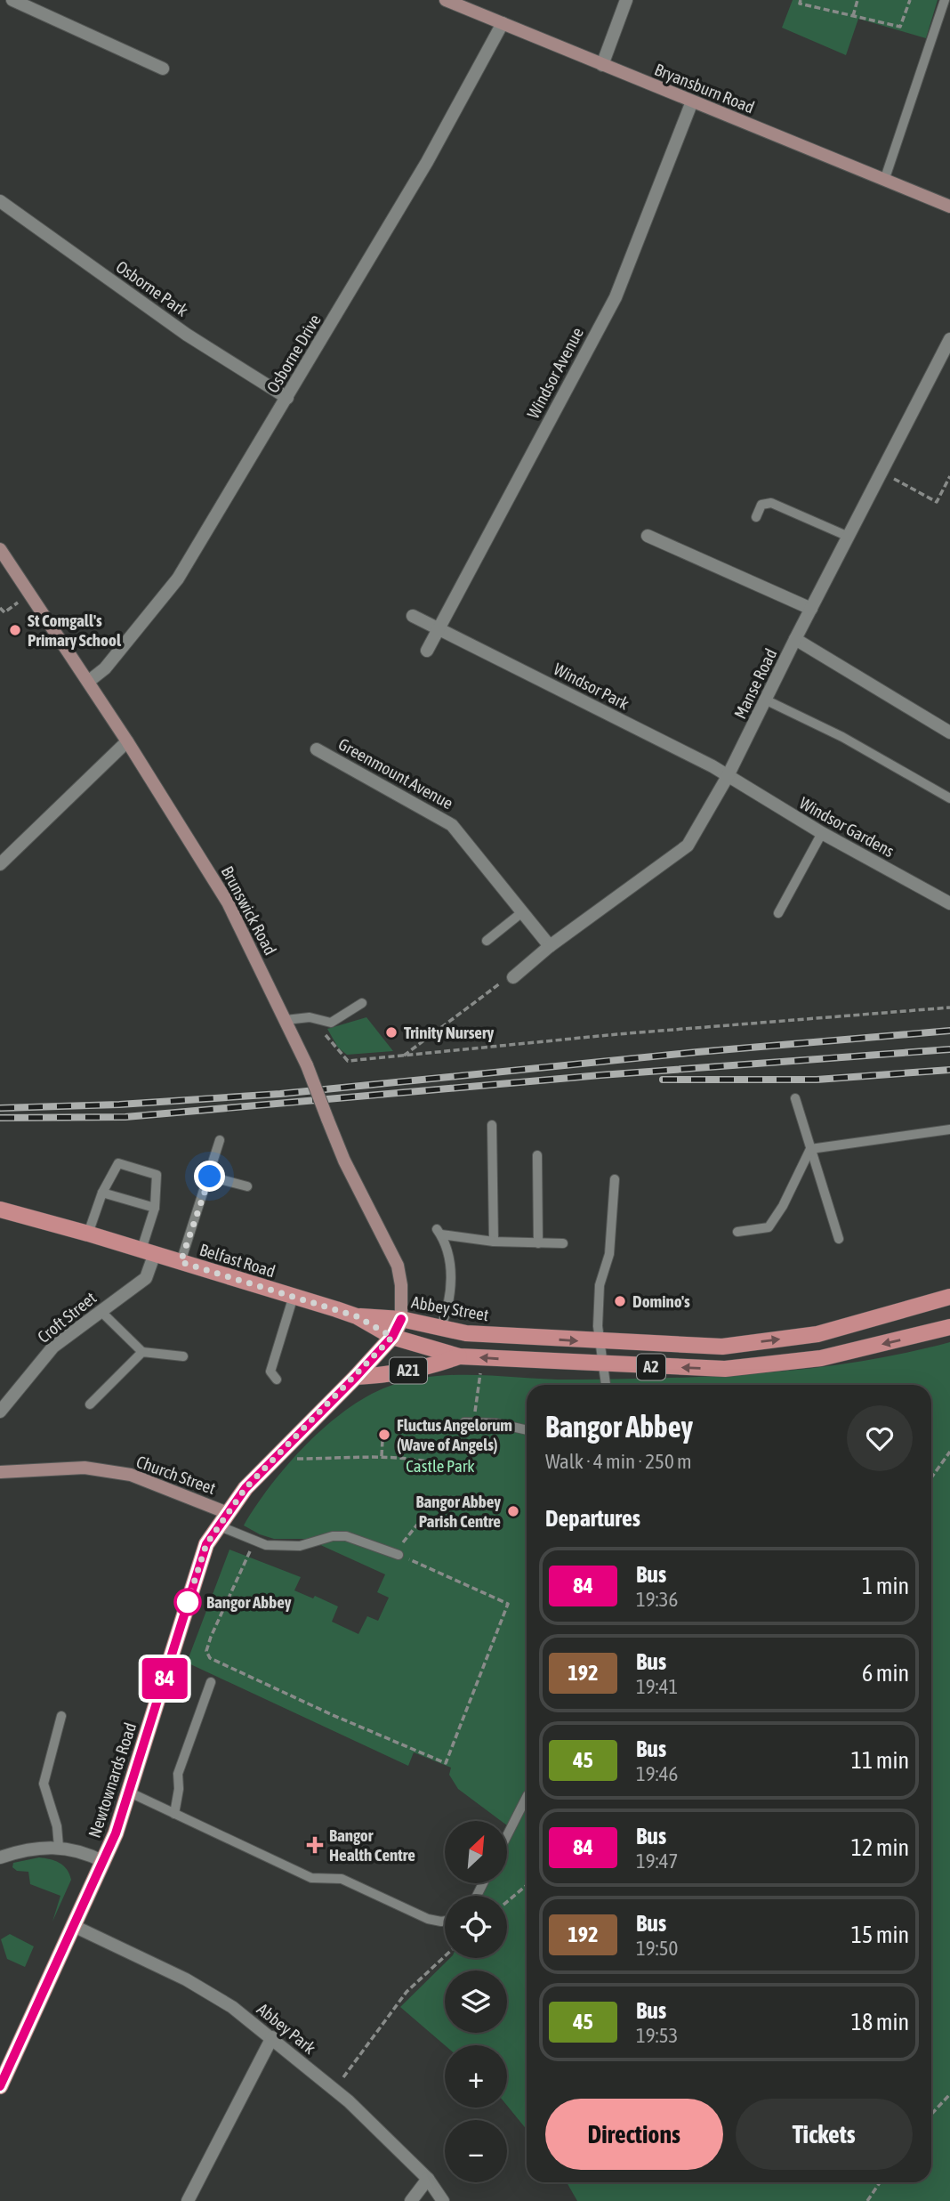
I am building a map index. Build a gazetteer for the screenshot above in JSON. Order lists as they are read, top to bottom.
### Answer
{
  "streets": {
    "main road": [
      "Bryansburn Road",
      "Brunswick Road",
      "Belfast Road",
      "Abbey Street",
      "A2",
      "A21",
      "Church Street",
      "Newtownards Road"
    ],
    "street": [
      "Osborne Park",
      "Osborne Drive",
      "Windsor Avenue",
      "Manse Road",
      "Windsor Park",
      "Greenmount Avenue",
      "Windsor Gardens",
      "Croft Street",
      "Abbey Park"
    ]
  },
  "crossings": [
    ["Bryansburn Road", "Osborne Drive"],
    ["Bryansburn Road", "Windsor Avenue"],
    ["Osborne Park", "Osborne Drive"],
    ["Osborne Drive", "Brunswick Road"],
    ["Windsor Avenue", "Windsor Park"],
    ["Manse Road", "Windsor Park"],
    ["Manse Road", "Greenmount Avenue"],
    ["Manse Road", "Windsor Gardens"],
    ["Windsor Park", "Windsor Gardens"],
    ["Brunswick Road", "Abbey Street"],
    ["Brunswick Road", "Newtownards Road"],
    ["Belfast Road", "Abbey Street"],
    ["Belfast Road", "Croft Street"],
    ["Belfast Road", "A2"],
    ["Abbey Street", "A2"],
    ["Abbey Street", "Newtownards Road"],
    ["A2", "A21"],
    ["A2", "Newtownards Road"],
    ["A21", "Newtownards Road"],
    ["Church Street", "Newtownards Road"],
    ["Newtownards Road", "Abbey Park"]
  ],
  "parks": ["Castle Park"],
  "places": {
    "other": [
      "St Comgall's Primary School",
      "Trinity Nursery",
      "Domino's",
      "Fluctus Angelorum (Wave of Angels)",
      "Bangor Abbey Parish Centre",
      "Bangor Abbey"
    ],
    "health": ["Bangor Health Centre"]
  },
  "lines": ["bus line 84"],
  "north": "top right",
  "page": {
    "on_map": "84",
    "heading": [
      ["Bangor Abbey", "Walk · 4 min · 250 m"],
      "Departures"
    ],
    "list": [
      {
        "mark": "84",
        "name": "Bus",
        "note": "19:36",
        "value": "1 min"
      },
      {
        "mark": "192",
        "name": "Bus",
        "note": "19:41",
        "value": "6 min"
      },
      {
        "mark": "45",
        "name": "Bus",
        "note": "19:46",
        "value": "11 min"
      },
      {
        "mark": "84",
        "name": "Bus",
        "note": "19:47",
        "value": "12 min"
      },
      {
        "mark": "192",
        "name": "Bus",
        "note": "19:50",
        "value": "15 min"
      },
      {
        "mark": "45",
        "name": "Bus",
        "note": "19:53",
        "value": "18 min"
      }
    ],
    "map_buttons": ["+", "−"],
    "buttons": ["Directions", "Tickets"]
  }
}
